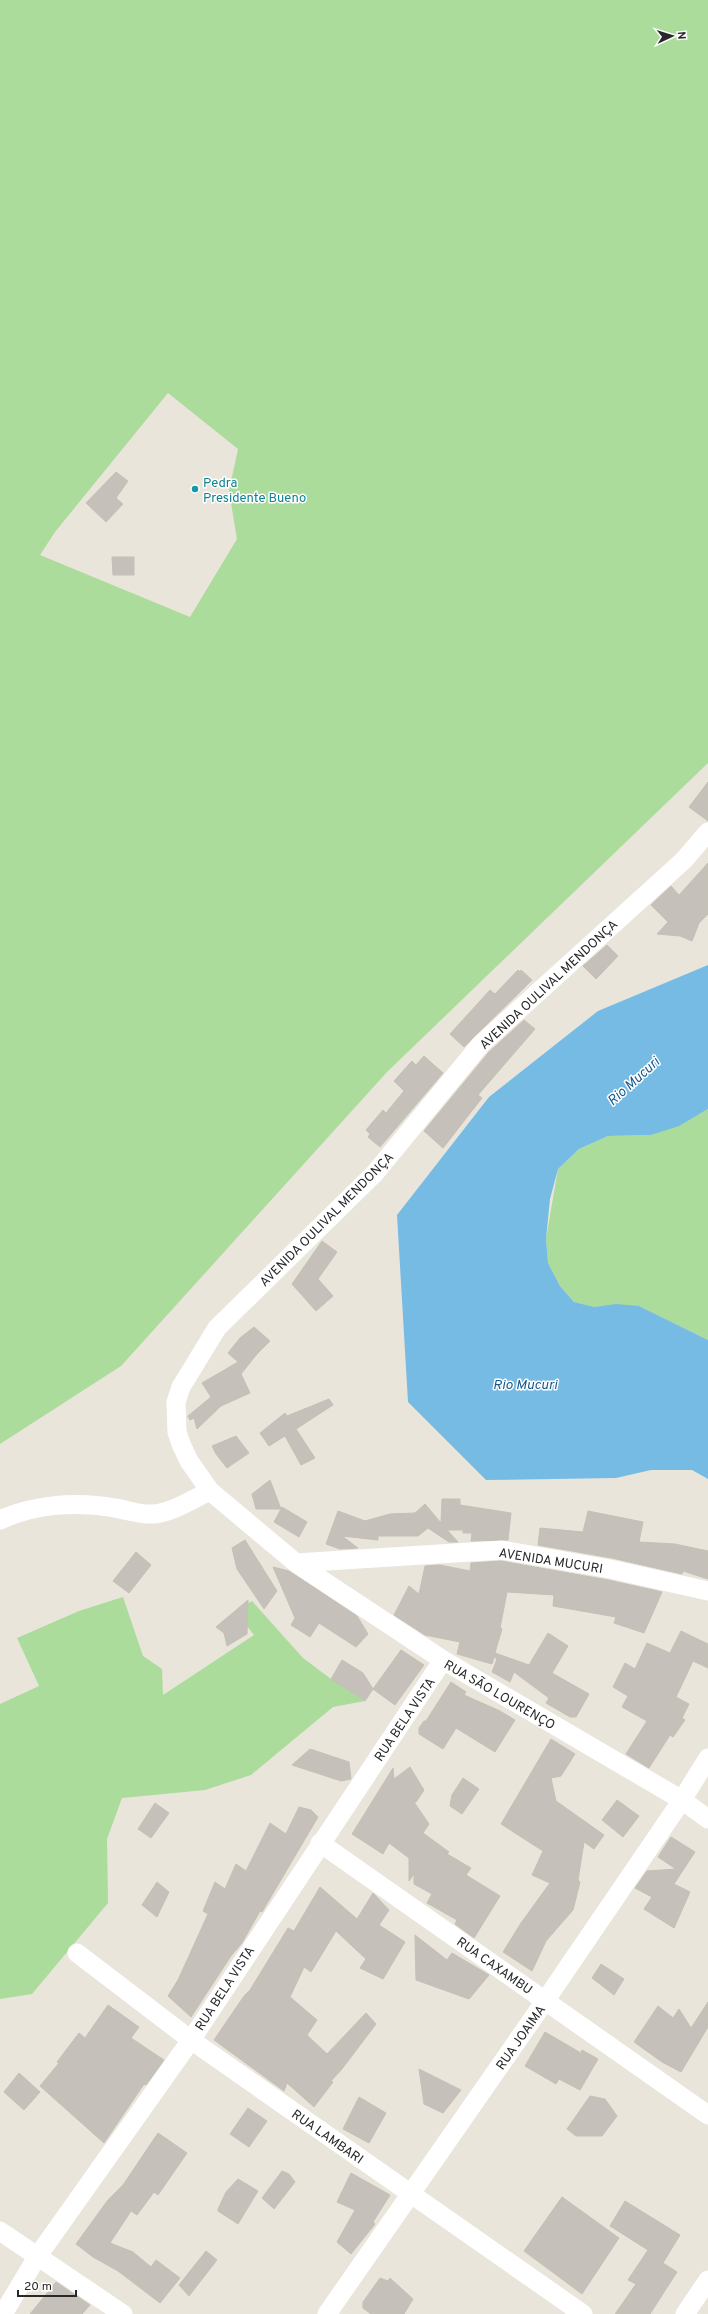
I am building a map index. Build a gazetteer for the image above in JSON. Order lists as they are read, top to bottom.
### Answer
{
  "streets": {
    "street": [
      "AVENIDA OULIVAL MENDONÇA",
      "AVENIDA MUCURI",
      "RUA SÃO LOURENÇO",
      "RUA BELA VISTA",
      "RUA CAXAMBU",
      "RUA JOAIMA",
      "RUA LAMBARI"
    ]
  },
  "crossings": [
    ["AVENIDA OULIVAL MENDONÇA", "AVENIDA MUCURI"],
    ["AVENIDA OULIVAL MENDONÇA", "RUA SÃO LOURENÇO"],
    ["AVENIDA MUCURI", "RUA SÃO LOURENÇO"],
    ["RUA SÃO LOURENÇO", "RUA BELA VISTA"],
    ["RUA SÃO LOURENÇO", "RUA JOAIMA"],
    ["RUA BELA VISTA", "RUA CAXAMBU"],
    ["RUA BELA VISTA", "RUA LAMBARI"],
    ["RUA CAXAMBU", "RUA JOAIMA"],
    ["RUA JOAIMA", "RUA LAMBARI"]
  ],
  "water": ["Rio Mucuri"],
  "places": ["Pedra Presidente Bueno"],
  "scale_bar": "20 m",
  "north": "right"
}
